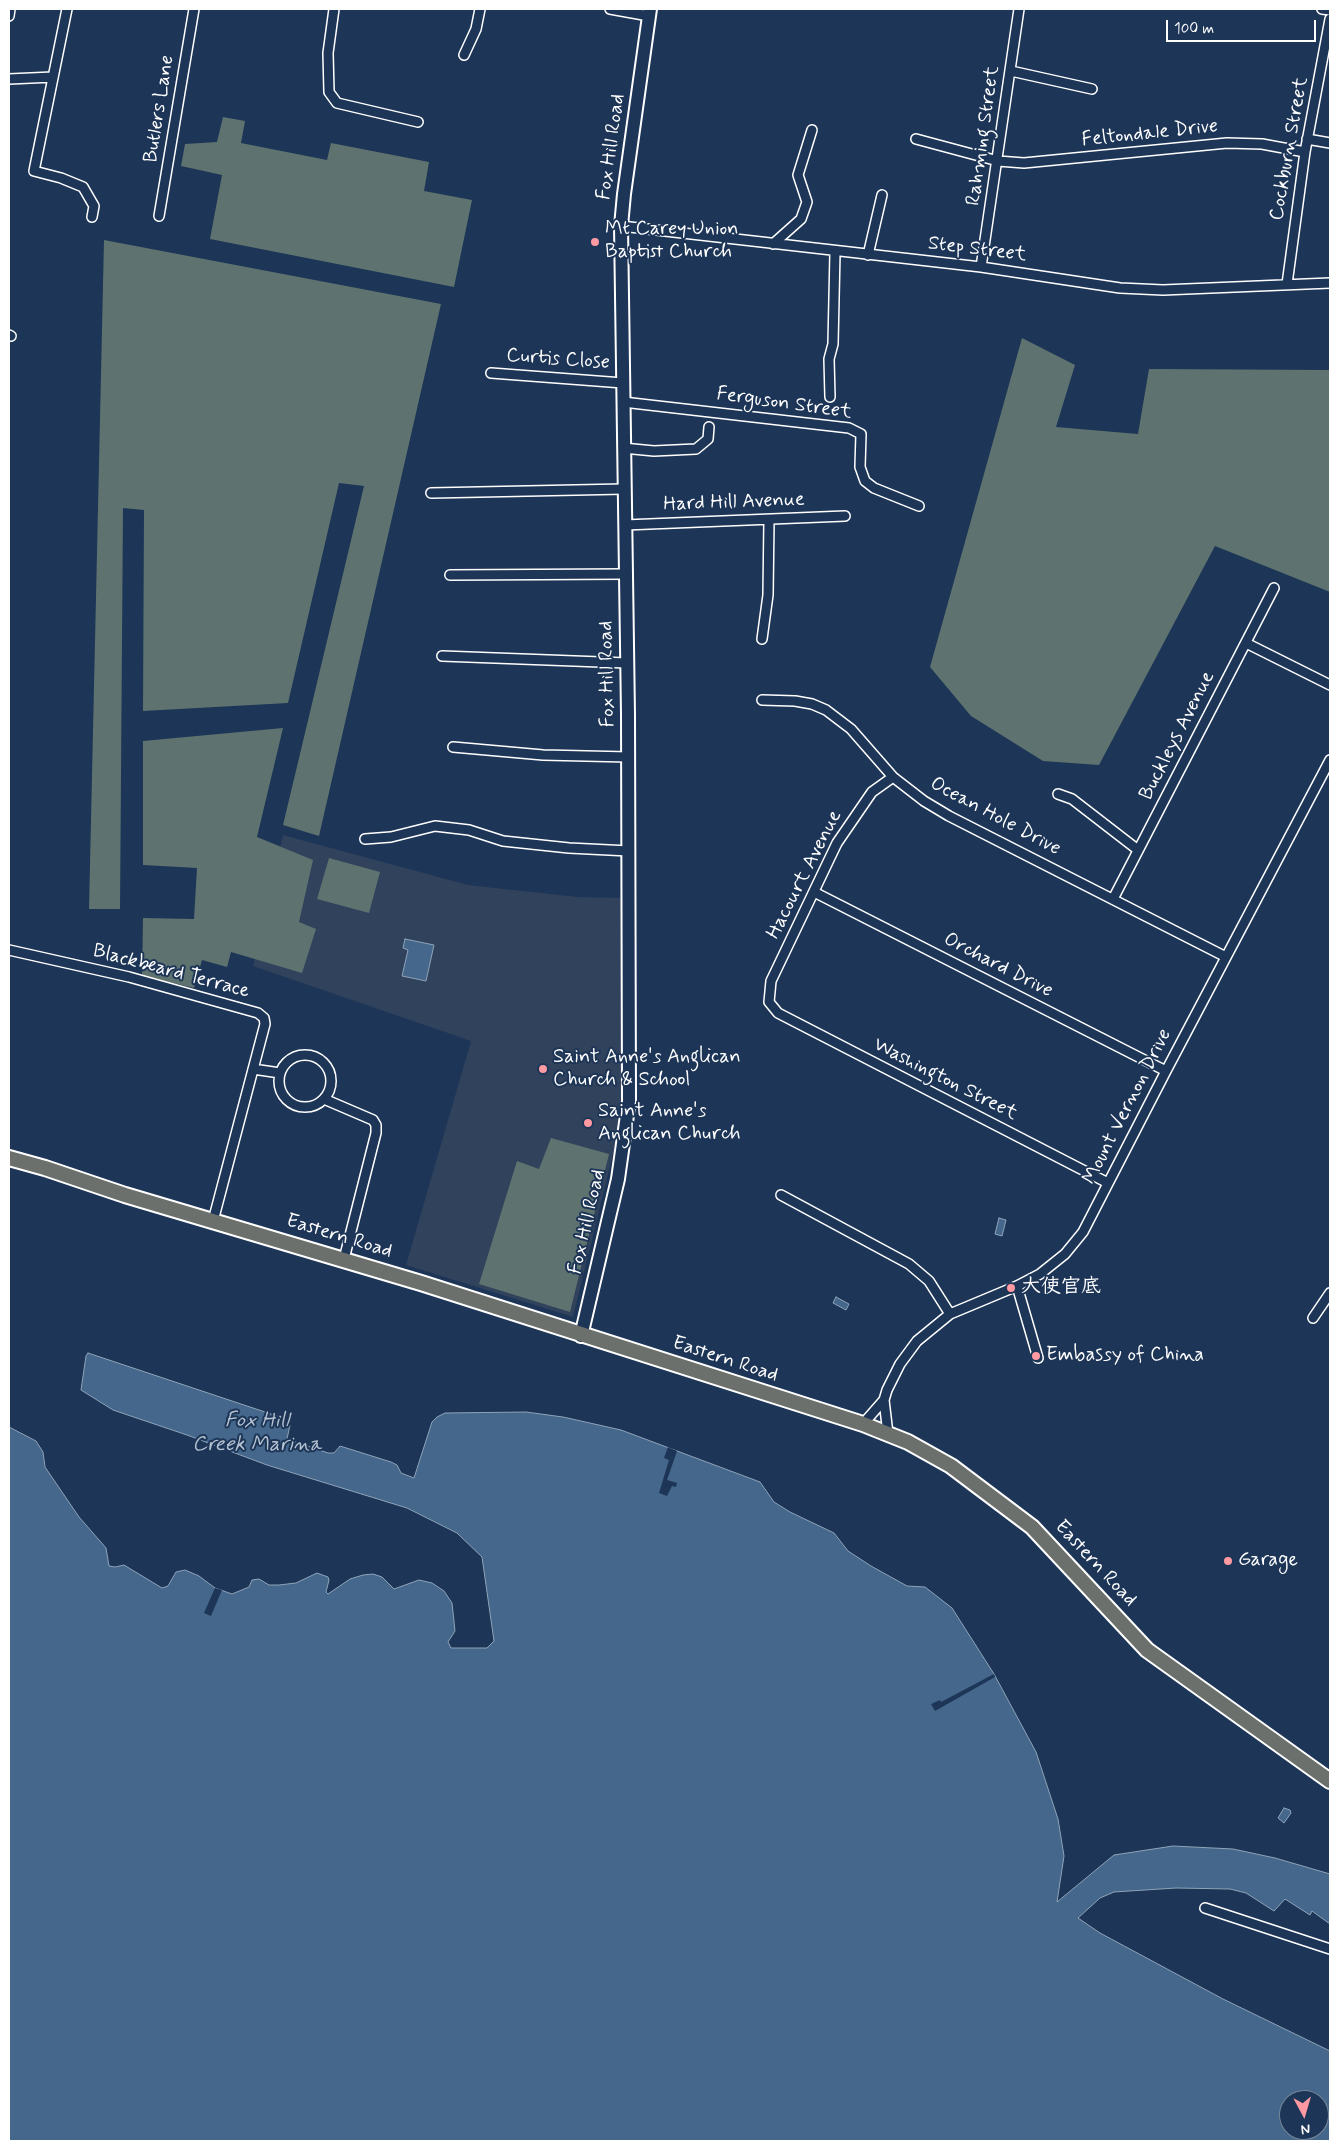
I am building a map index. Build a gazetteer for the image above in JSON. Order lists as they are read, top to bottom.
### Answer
{
  "streets": {
    "highway": ["Eastern Road"],
    "main road": ["Fox Hill Road"],
    "street": [
      "Butlers Lane",
      "Feltondale Drive",
      "Rahming Street",
      "Cockburn Street",
      "Step Street",
      "Curtis Close",
      "Ferguson Street",
      "Hard Hill Avenue",
      "Buckleys Avenue",
      "Ocean Hole Drive",
      "Hacourt Avenue",
      "Orchard Drive",
      "Blackbeard Terrace",
      "Washington Street",
      "Mount Vernon Drive"
    ]
  },
  "crossings": [
    ["Feltondale Drive", "Rahming Street"],
    ["Feltondale Drive", "Cockburn Street"],
    ["Rahming Street", "Step Street"],
    ["Fox Hill Road", "Step Street"],
    ["Fox Hill Road", "Curtis Close"],
    ["Fox Hill Road", "Ferguson Street"],
    ["Fox Hill Road", "Hard Hill Avenue"],
    ["Fox Hill Road", "Eastern Road"],
    ["Cockburn Street", "Step Street"],
    ["Buckleys Avenue", "Ocean Hole Drive"],
    ["Ocean Hole Drive", "Hacourt Avenue"],
    ["Ocean Hole Drive", "Mount Vernon Drive"],
    ["Hacourt Avenue", "Orchard Drive"],
    ["Hacourt Avenue", "Washington Street"],
    ["Orchard Drive", "Mount Vernon Drive"],
    ["Blackbeard Terrace", "Eastern Road"],
    ["Washington Street", "Mount Vernon Drive"]
  ],
  "water": ["Fox Hill Creek Marina"],
  "places": [
    "Mt Carey Union Baptist Church",
    "Saint Anne's Anglican Church & School",
    "Saint Anne's Anglican Church",
    "大使官底",
    "Embassy of China",
    "Garage"
  ],
  "scale_bar": "100 m",
  "north": "bottom"
}
